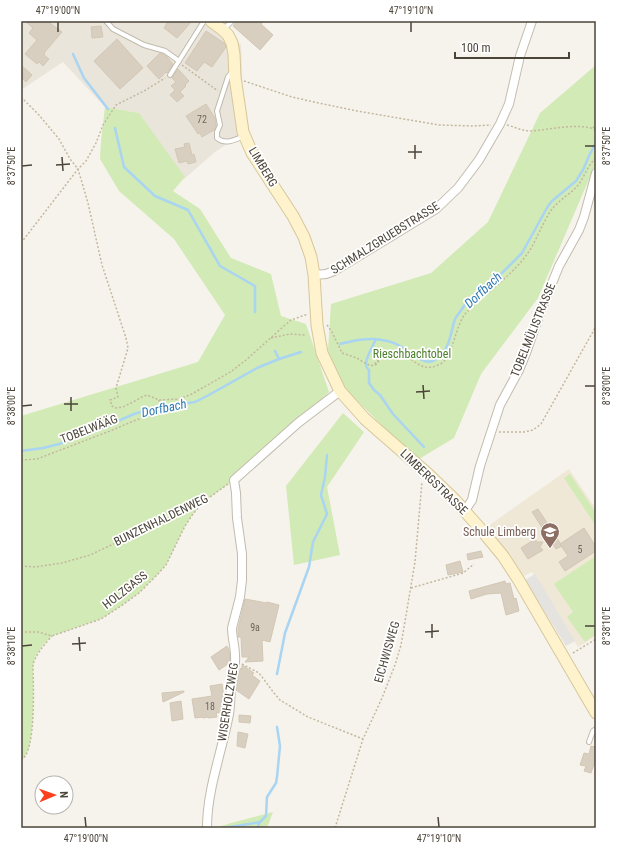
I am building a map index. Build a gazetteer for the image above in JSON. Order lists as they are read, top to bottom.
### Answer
{
  "streets": {
    "street": [
      "LIMBERG",
      "SCHMALZGRUEBSTRASSE",
      "TOBELMÜLISTRASSE",
      "LIMBERGSTRASSE",
      "WISERHOLZWEG"
    ],
    "path": [
      "TOBELWÄÄG",
      "BUNZENHALDENWEG",
      "HOLZGASS",
      "EICHWISWEG"
    ]
  },
  "crossings": [
    ["LIMBERG", "SCHMALZGRUEBSTRASSE"],
    ["LIMBERG", "LIMBERGSTRASSE"],
    ["TOBELMÜLISTRASSE", "LIMBERGSTRASSE"],
    ["LIMBERGSTRASSE", "EICHWISWEG"],
    ["BUNZENHALDENWEG", "HOLZGASS"],
    ["BUNZENHALDENWEG", "WISERHOLZWEG"]
  ],
  "water": ["Dorfbach"],
  "parks": ["Rieschbachtobel"],
  "places": {
    "school or university": ["Schule Limberg"]
  },
  "house_numbers": [
    "72",
    "5",
    "9a",
    "18"
  ],
  "scale_bar": "100 m",
  "north": "right",
  "coordinates": [
    "47°19'00\"N",
    "47°19'10\"N",
    "8°37'50\"E",
    "8°38'00\"E",
    "8°38'10\"E"
  ]
}
